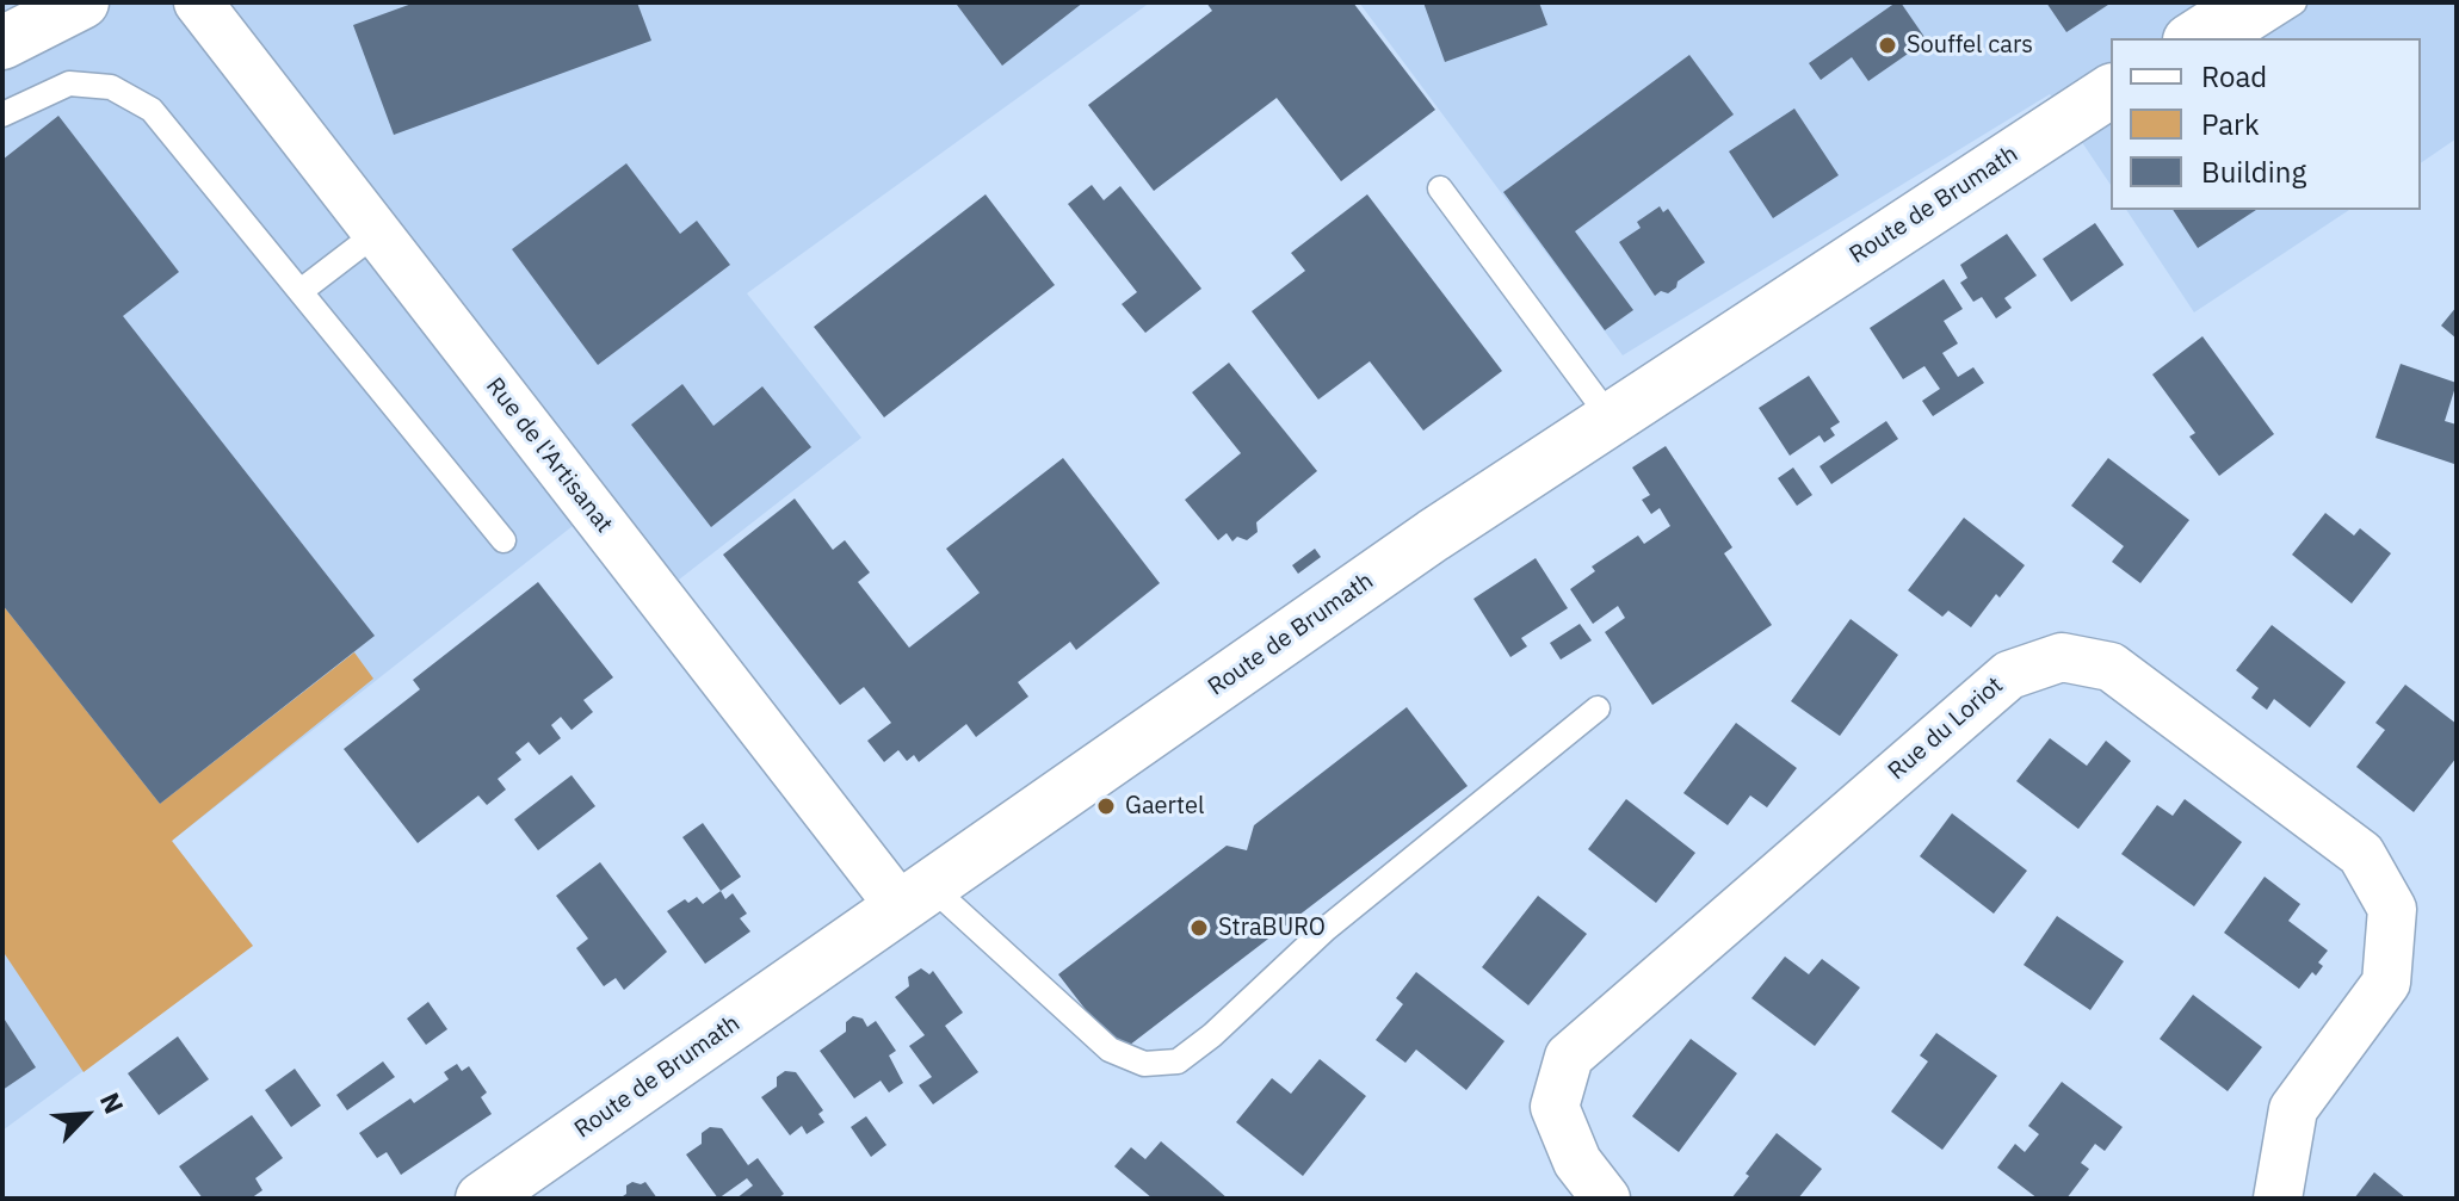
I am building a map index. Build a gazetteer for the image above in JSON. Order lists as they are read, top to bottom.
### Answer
{
  "streets": {
    "main road": ["Route de Brumath"],
    "street": ["Rue de l'Artisanat", "Rue du Loriot"]
  },
  "crossings": [
    ["Route de Brumath", "Rue de l'Artisanat"]
  ],
  "places": ["Souffel cars", "Gaertel", "StraBURO"],
  "legend": ["Road", "Park", "Building"],
  "north": "top right"
}
